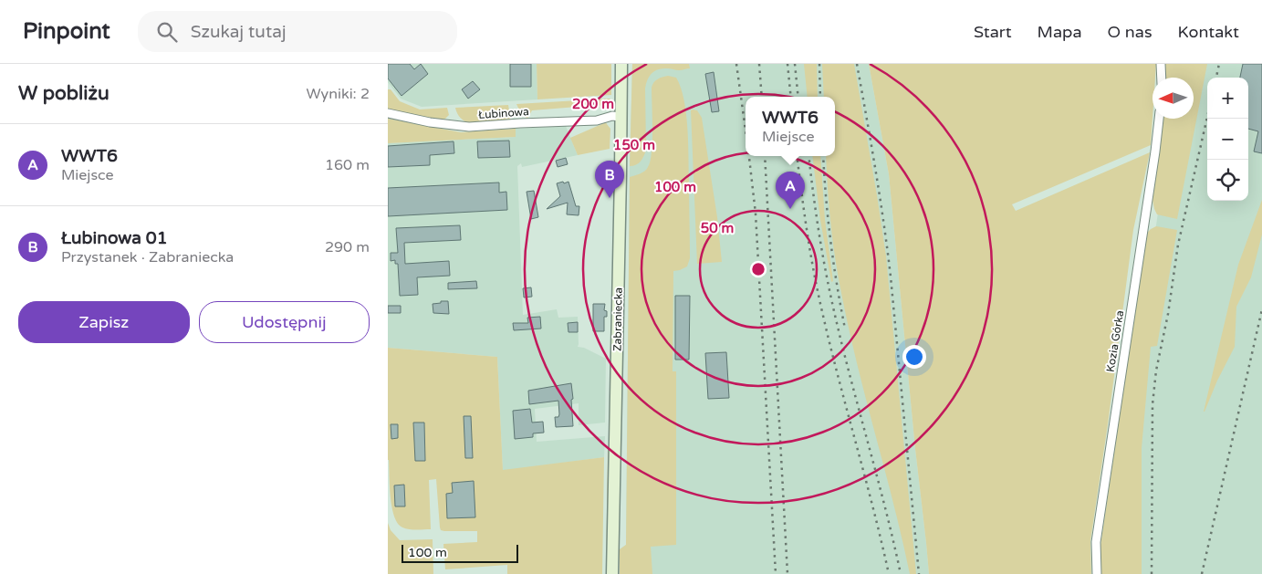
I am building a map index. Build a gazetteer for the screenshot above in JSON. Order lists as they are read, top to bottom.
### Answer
{
  "streets": {
    "main road": ["Zabraniecka"],
    "street": ["Łubinowa", "Kozia Górka"]
  },
  "crossings": [
    ["Łubinowa", "Zabraniecka"]
  ],
  "scale_bar": "100 m",
  "north": "left",
  "page": {
    "header": "Pinpoint",
    "search": "Szukaj tutaj",
    "nav": [
      "Start",
      "Mapa",
      "O nas",
      "Kontakt"
    ],
    "heading": ["W pobliżu", "Wyniki: 2"],
    "map_buttons": ["+", "−"],
    "popup": ["WWT6", "Miejsce"],
    "list": [
      {
        "mark": "A",
        "name": "WWT6",
        "note": "Miejsce",
        "value": "160 m"
      },
      {
        "mark": "B",
        "name": "Łubinowa 01",
        "note": "Przystanek · Zabraniecka",
        "value": "290 m"
      }
    ],
    "pins": ["B", "A"],
    "buttons": ["Zapisz", "Udostępnij"],
    "scale": "100 m"
  },
  "rings": [
    "200 m",
    "150 m",
    "100 m",
    "50 m"
  ]
}
